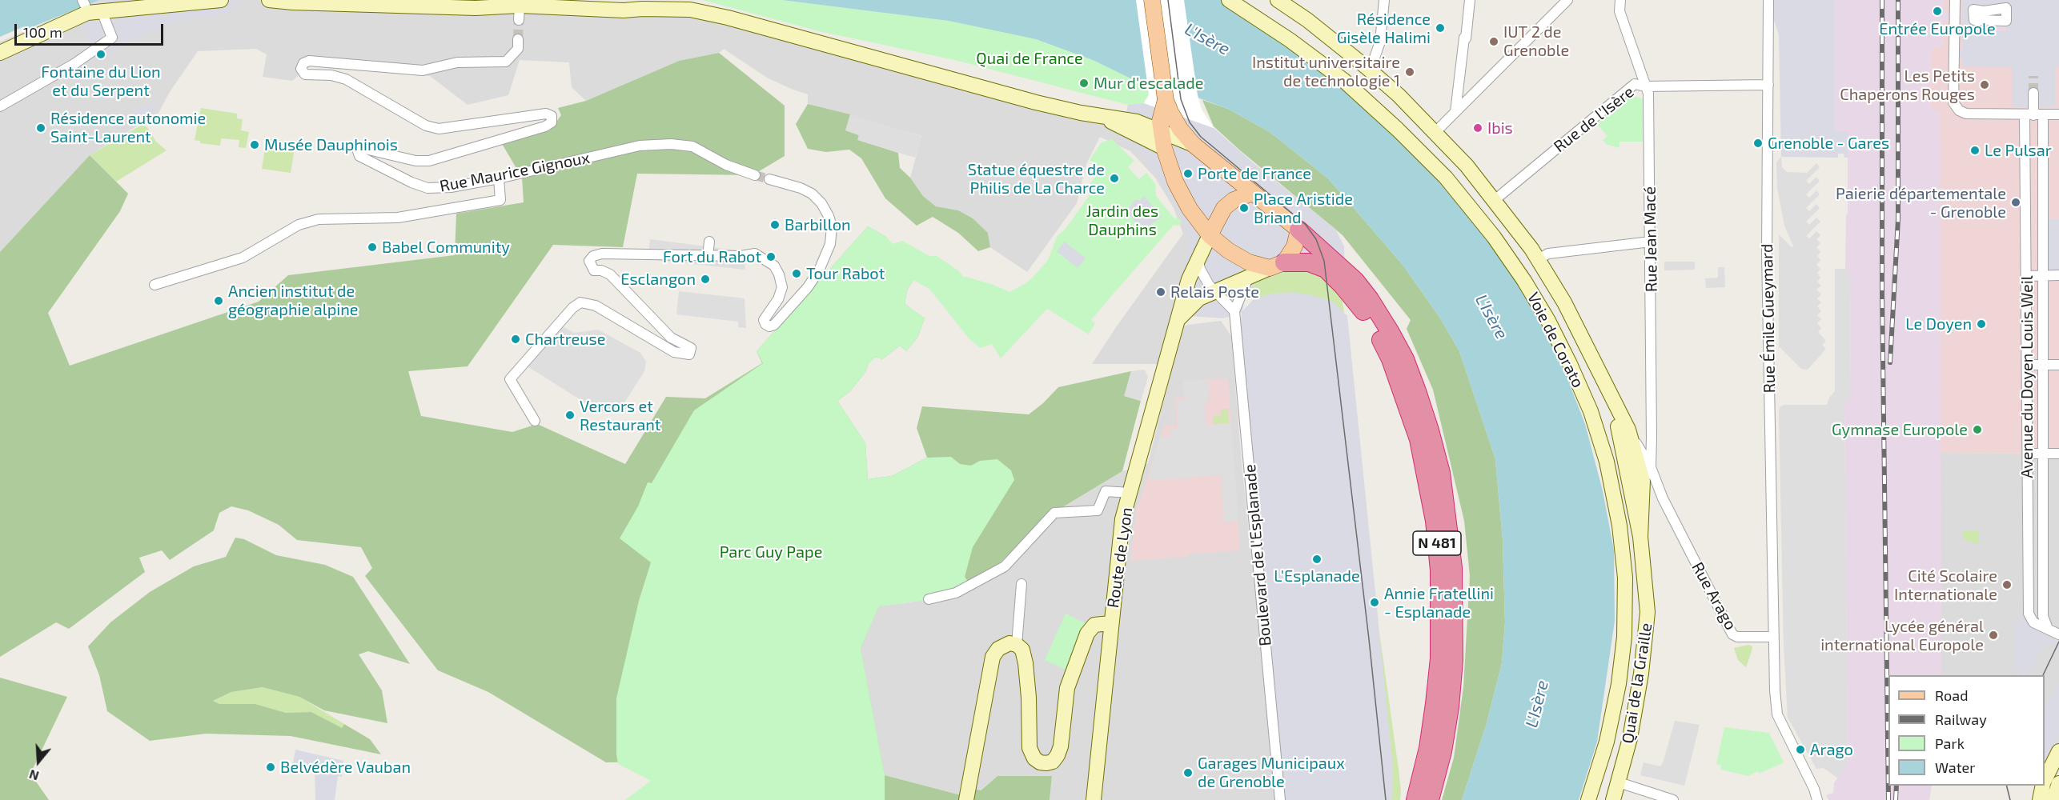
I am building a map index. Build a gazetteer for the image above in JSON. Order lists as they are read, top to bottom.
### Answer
{
  "streets": {
    "highway": ["N 481"],
    "main road": ["Voie de Corato", "Route de Lyon", "Quai de la Graille"],
    "street": [
      "Rue de l'Isère",
      "Rue Maurice Gignoux",
      "Rue Jean Macé",
      "Rue Émile Gueymard",
      "Avenue du Doyen Louis Weil",
      "Boulevard de l'Esplanade",
      "Rue Arago"
    ]
  },
  "crossings": [
    ["Rue de l'Isère", "Rue Jean Macé"],
    ["Rue de l'Isère", "Rue Émile Gueymard"],
    ["Rue Jean Macé", "Rue Arago"],
    ["Rue Émile Gueymard", "Rue Arago"]
  ],
  "water": ["L'Isère"],
  "parks": ["Quai de France", "Jardin des Dauphins", "Parc Guy Pape"],
  "places": [
    "Entrée Europole",
    "Résidence Gisèle Halimi",
    "IUT 2 de Grenoble",
    "Fontaine du Lion et du Serpent",
    "Institut universitaire de technologie 1",
    "Mur d'escalade",
    "Les Petits Chaperons Rouges",
    "Résidence autonomie Saint-Laurent",
    "Ibis",
    "Grenoble - Gares",
    "Musée Dauphinois",
    "Le Pulsar",
    "Porte de France",
    "Statue équestre de Philis de La Charce",
    "Paierie départementale - Grenoble",
    "Place Aristide Briand",
    "Barbillon",
    "Babel Community",
    "Fort du Rabot",
    "Tour Rabot",
    "Esclangon",
    "Relais Poste",
    "Ancien institut de géographie alpine",
    "Le Doyen",
    "Chartreuse",
    "Vercors et Restaurant",
    "Gymnase Europole",
    "L'Esplanade",
    "Cité Scolaire Internationale",
    "Annie Fratellini - Esplanade",
    "Lycée général international Europole",
    "Arago",
    "Belvédère Vauban",
    "Garages Municipaux de Grenoble"
  ],
  "legend": [
    "Road",
    "Railway",
    "Park",
    "Water"
  ],
  "scale_bar": "100 m",
  "north": "bottom"
}
